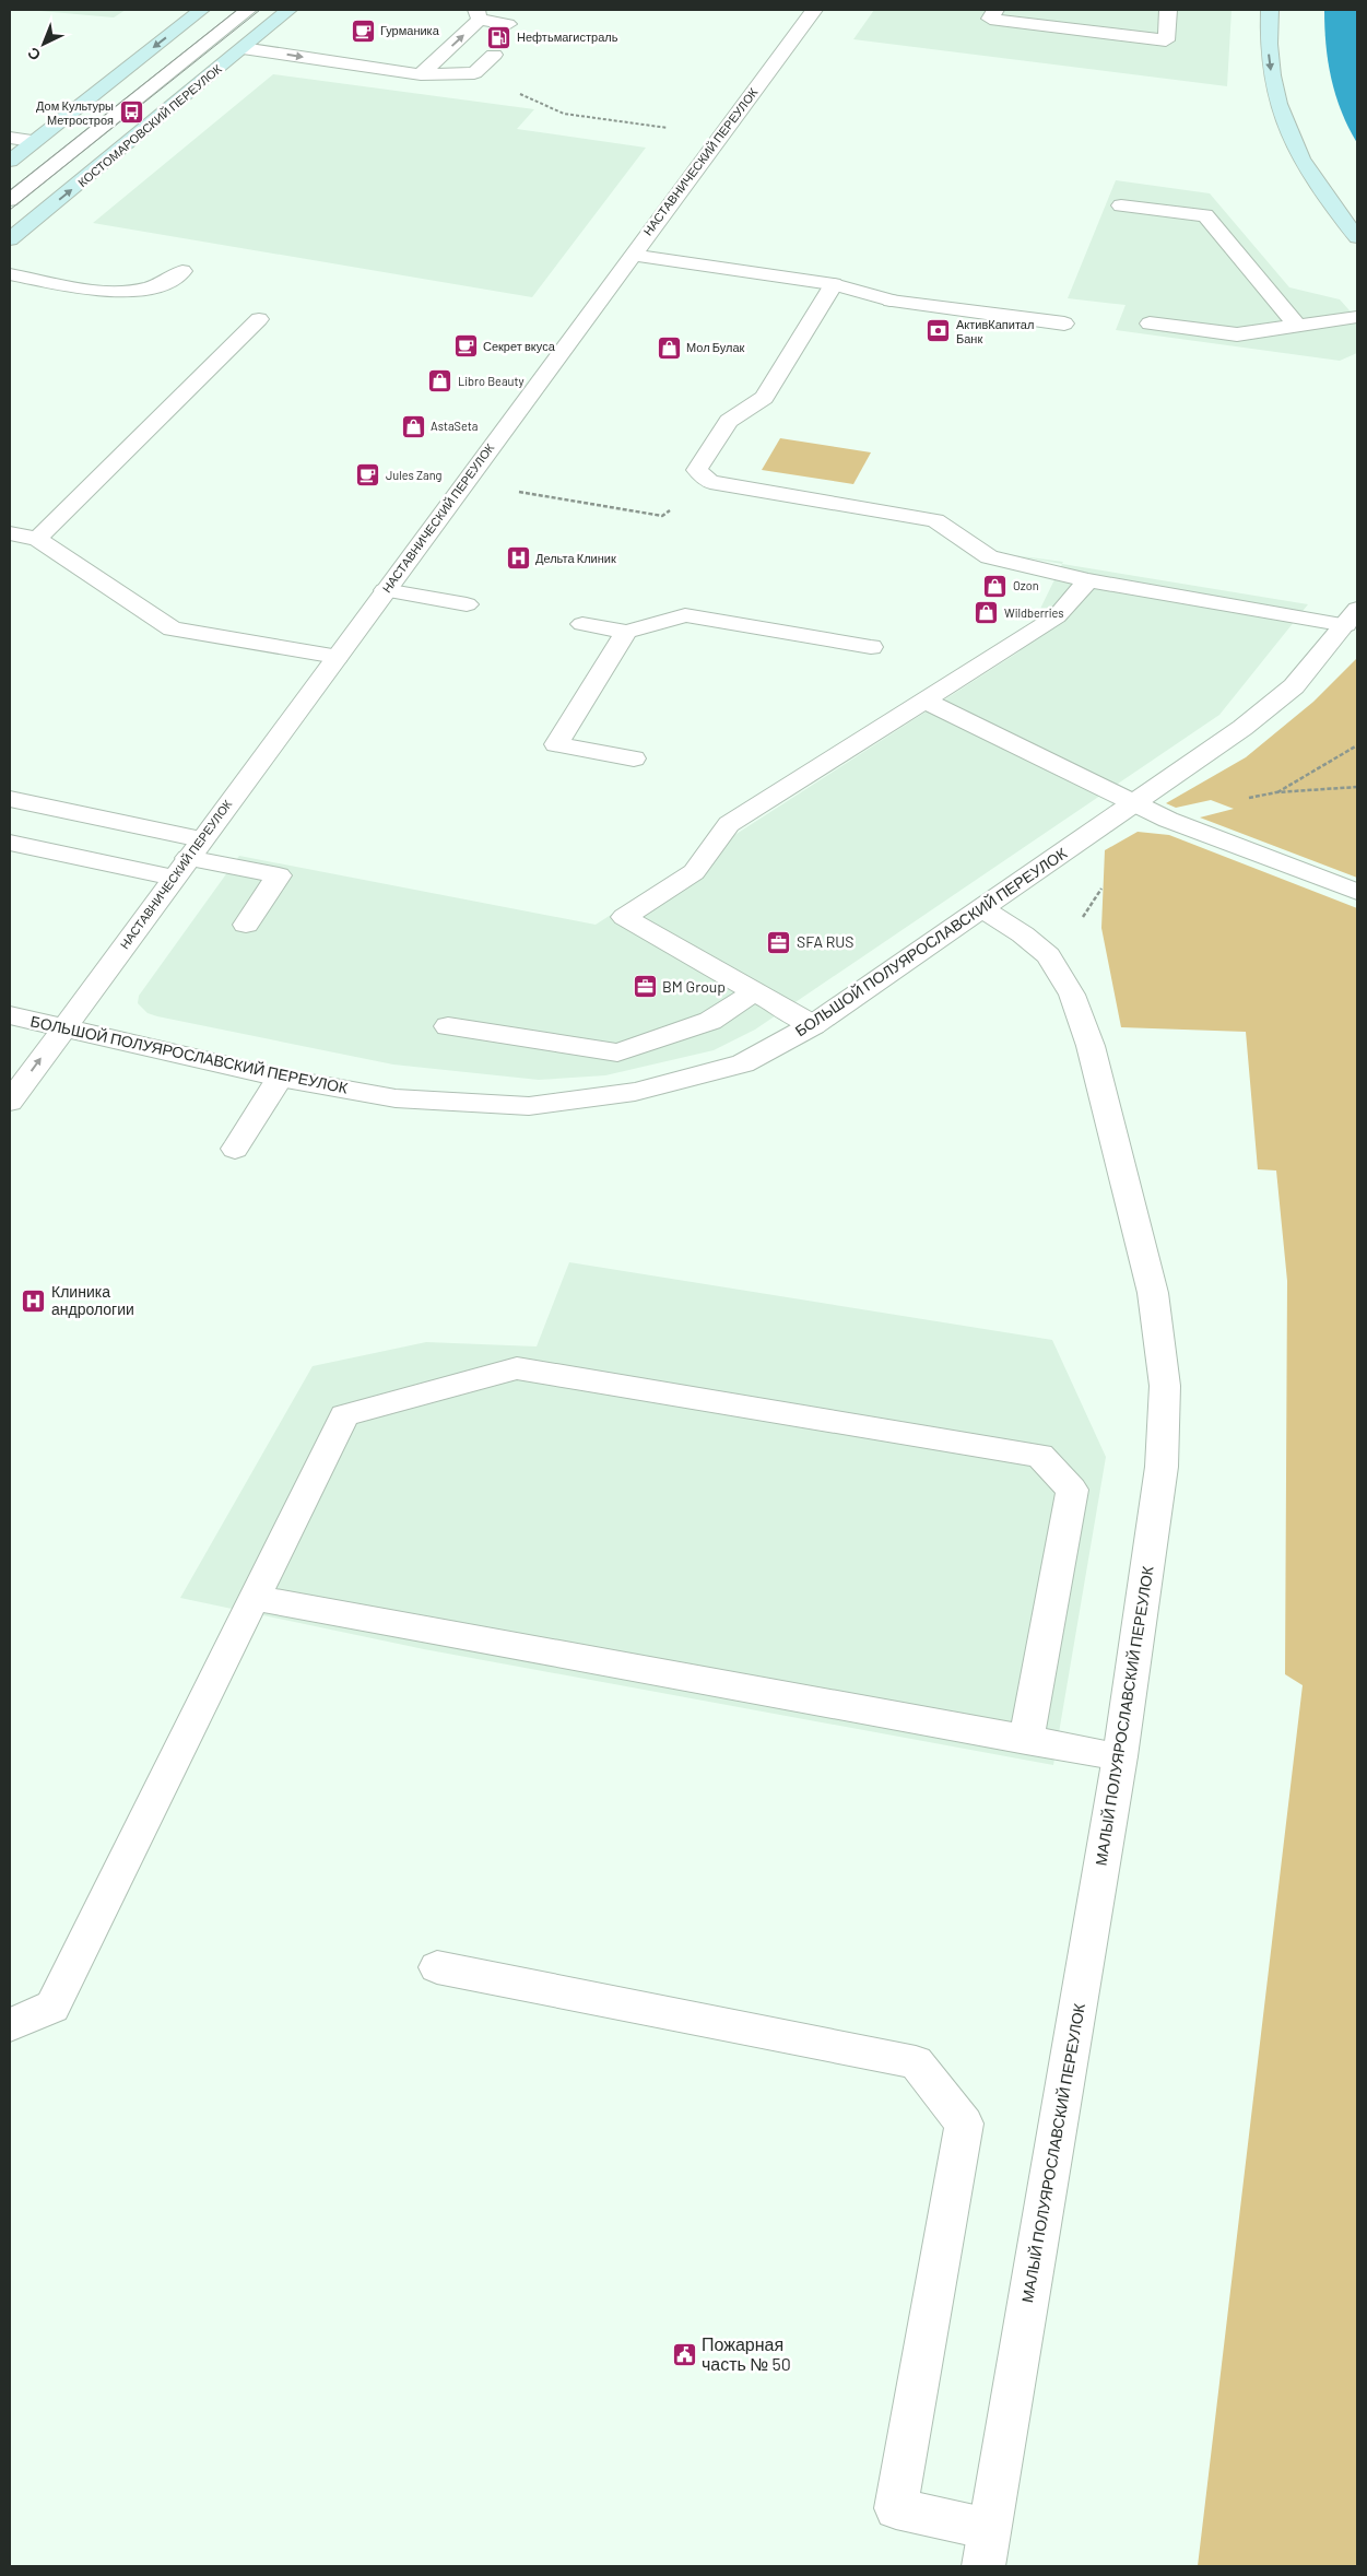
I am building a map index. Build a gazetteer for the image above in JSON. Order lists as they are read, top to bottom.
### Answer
{
  "streets": {
    "main road": ["КОСТОМАРОВСКИЙ ПЕРЕУЛОК"],
    "street": ["НАСТАВНИЧЕСКИЙ ПЕРЕУЛОК", "БОЛЬШОЙ ПОЛУЯРОСЛАВСКИЙ ПЕРЕУЛОК", "МАЛЫЙ ПОЛУЯРОСЛАВСКИЙ ПЕРЕУЛОК"]
  },
  "crossings": [
    ["НАСТАВНИЧЕСКИЙ ПЕРЕУЛОК", "БОЛЬШОЙ ПОЛУЯРОСЛАВСКИЙ ПЕРЕУЛОК"],
    ["БОЛЬШОЙ ПОЛУЯРОСЛАВСКИЙ ПЕРЕУЛОК", "МАЛЫЙ ПОЛУЯРОСЛАВСКИЙ ПЕРЕУЛОК"]
  ],
  "places": {
    "cafe": ["Гурманика", "Секрет вкуса", "Jules Zang"],
    "fuel station": ["Нефтьмагистраль"],
    "bus stop": ["Дом Культуры Метростроя"],
    "bank": ["АктивКапитал Банк"],
    "shop": [
      "Мол Булак",
      "Libro Beauty",
      "AstaSeta",
      "Ozon",
      "Wildberries"
    ],
    "hospital": ["Дельта Клиник", "Клиника андрологии"],
    "office": ["SFA RUS", "BM Group"],
    "public building": ["Пожарная часть № 50"]
  },
  "north": "bottom left"
}
